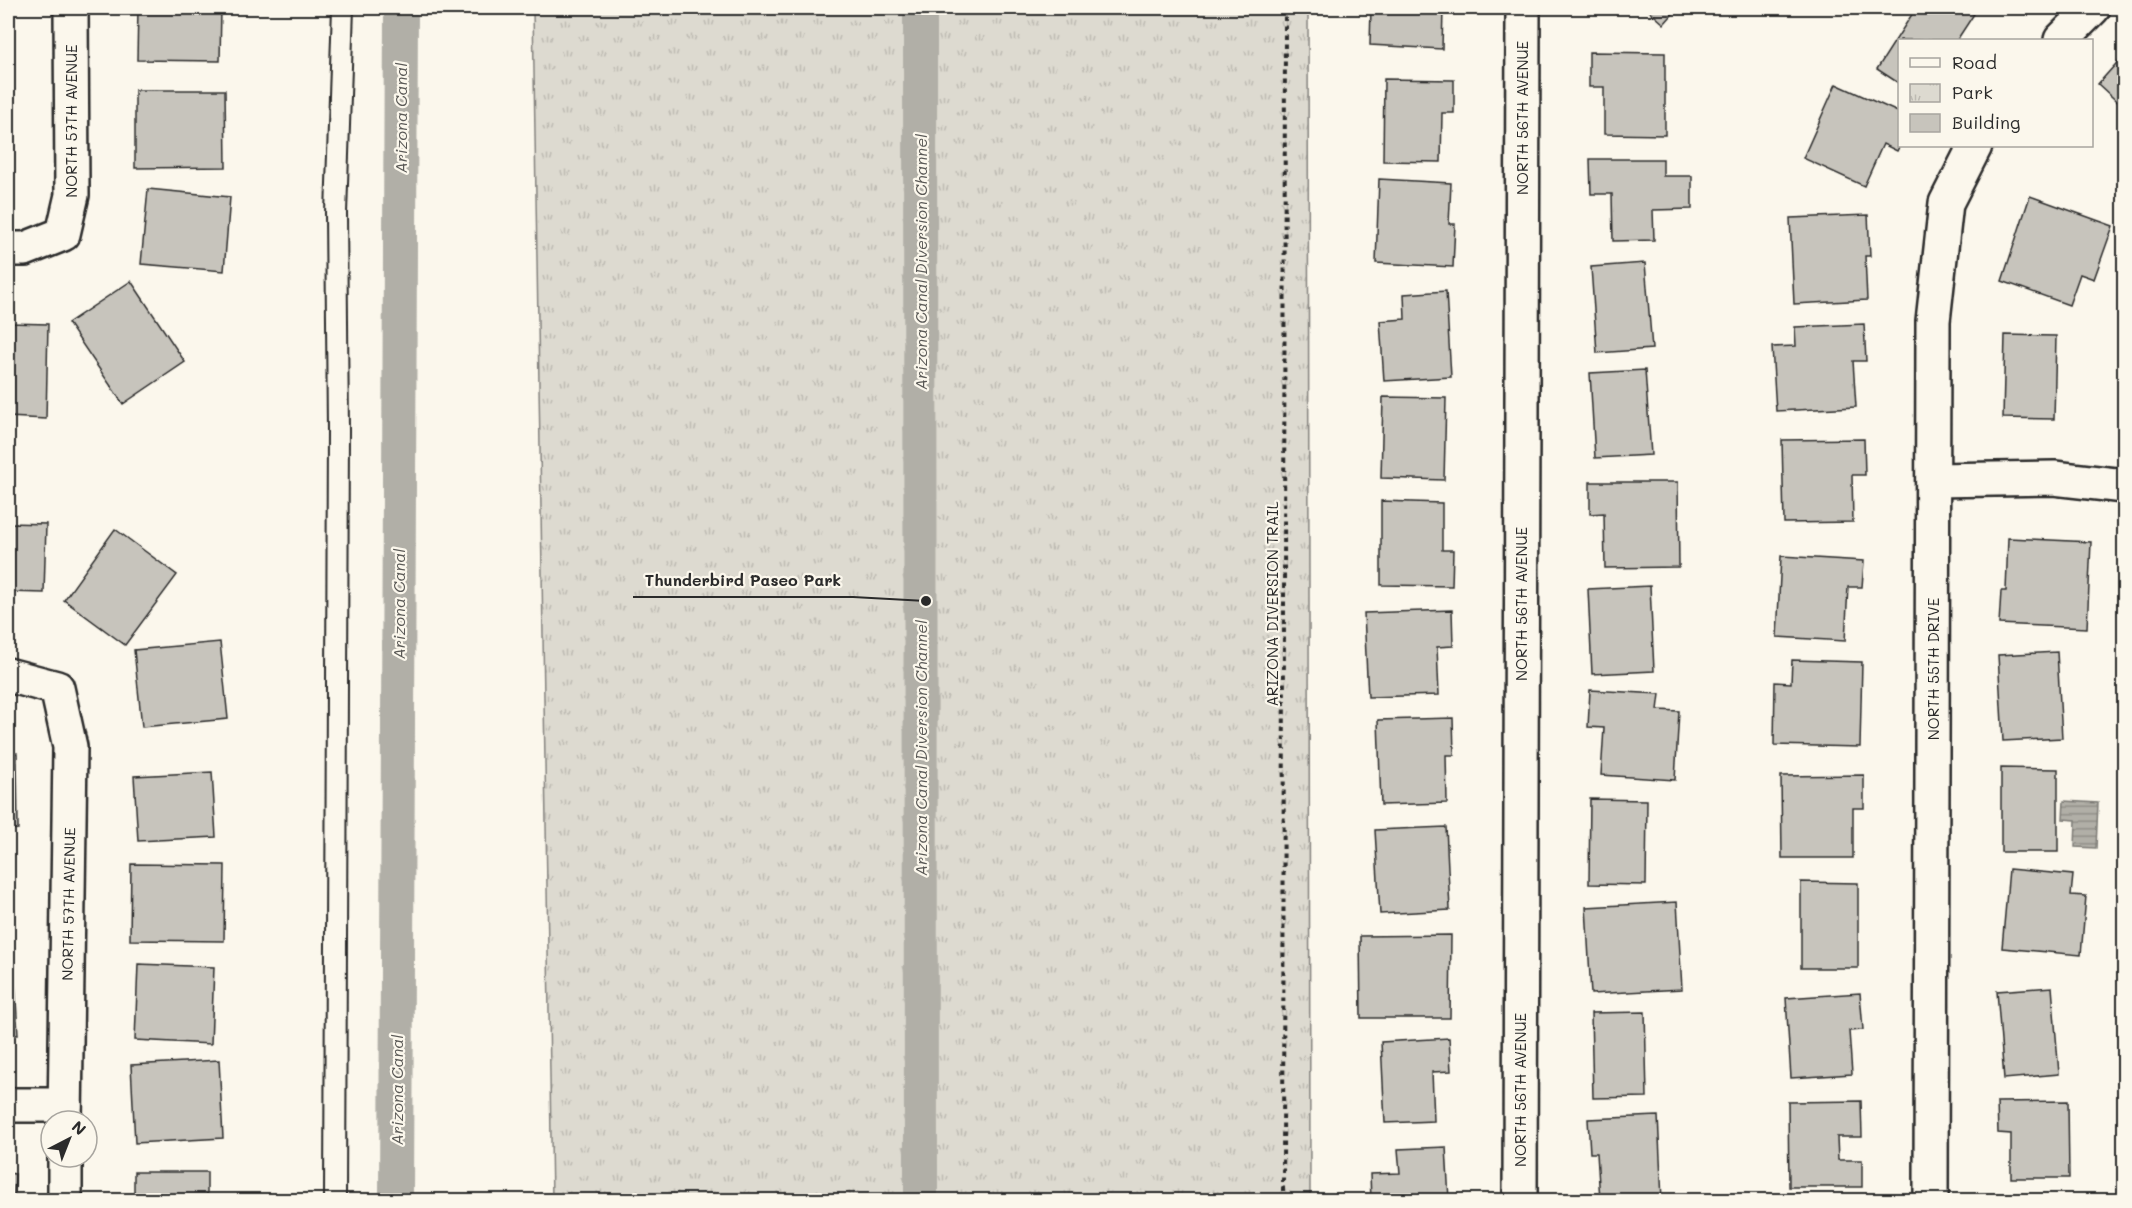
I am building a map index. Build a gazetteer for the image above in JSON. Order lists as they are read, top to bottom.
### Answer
{
  "streets": {
    "street": ["NORTH 56TH AVENUE", "NORTH 57TH AVENUE", "NORTH 55TH DRIVE"],
    "path": ["ARIZONA DIVERSION TRAIL"]
  },
  "water": ["Arizona Canal", "Arizona Canal Diversion Channel"],
  "places": ["Thunderbird Paseo Park"],
  "legend": ["Road", "Park", "Building"],
  "north": "top right"
}
